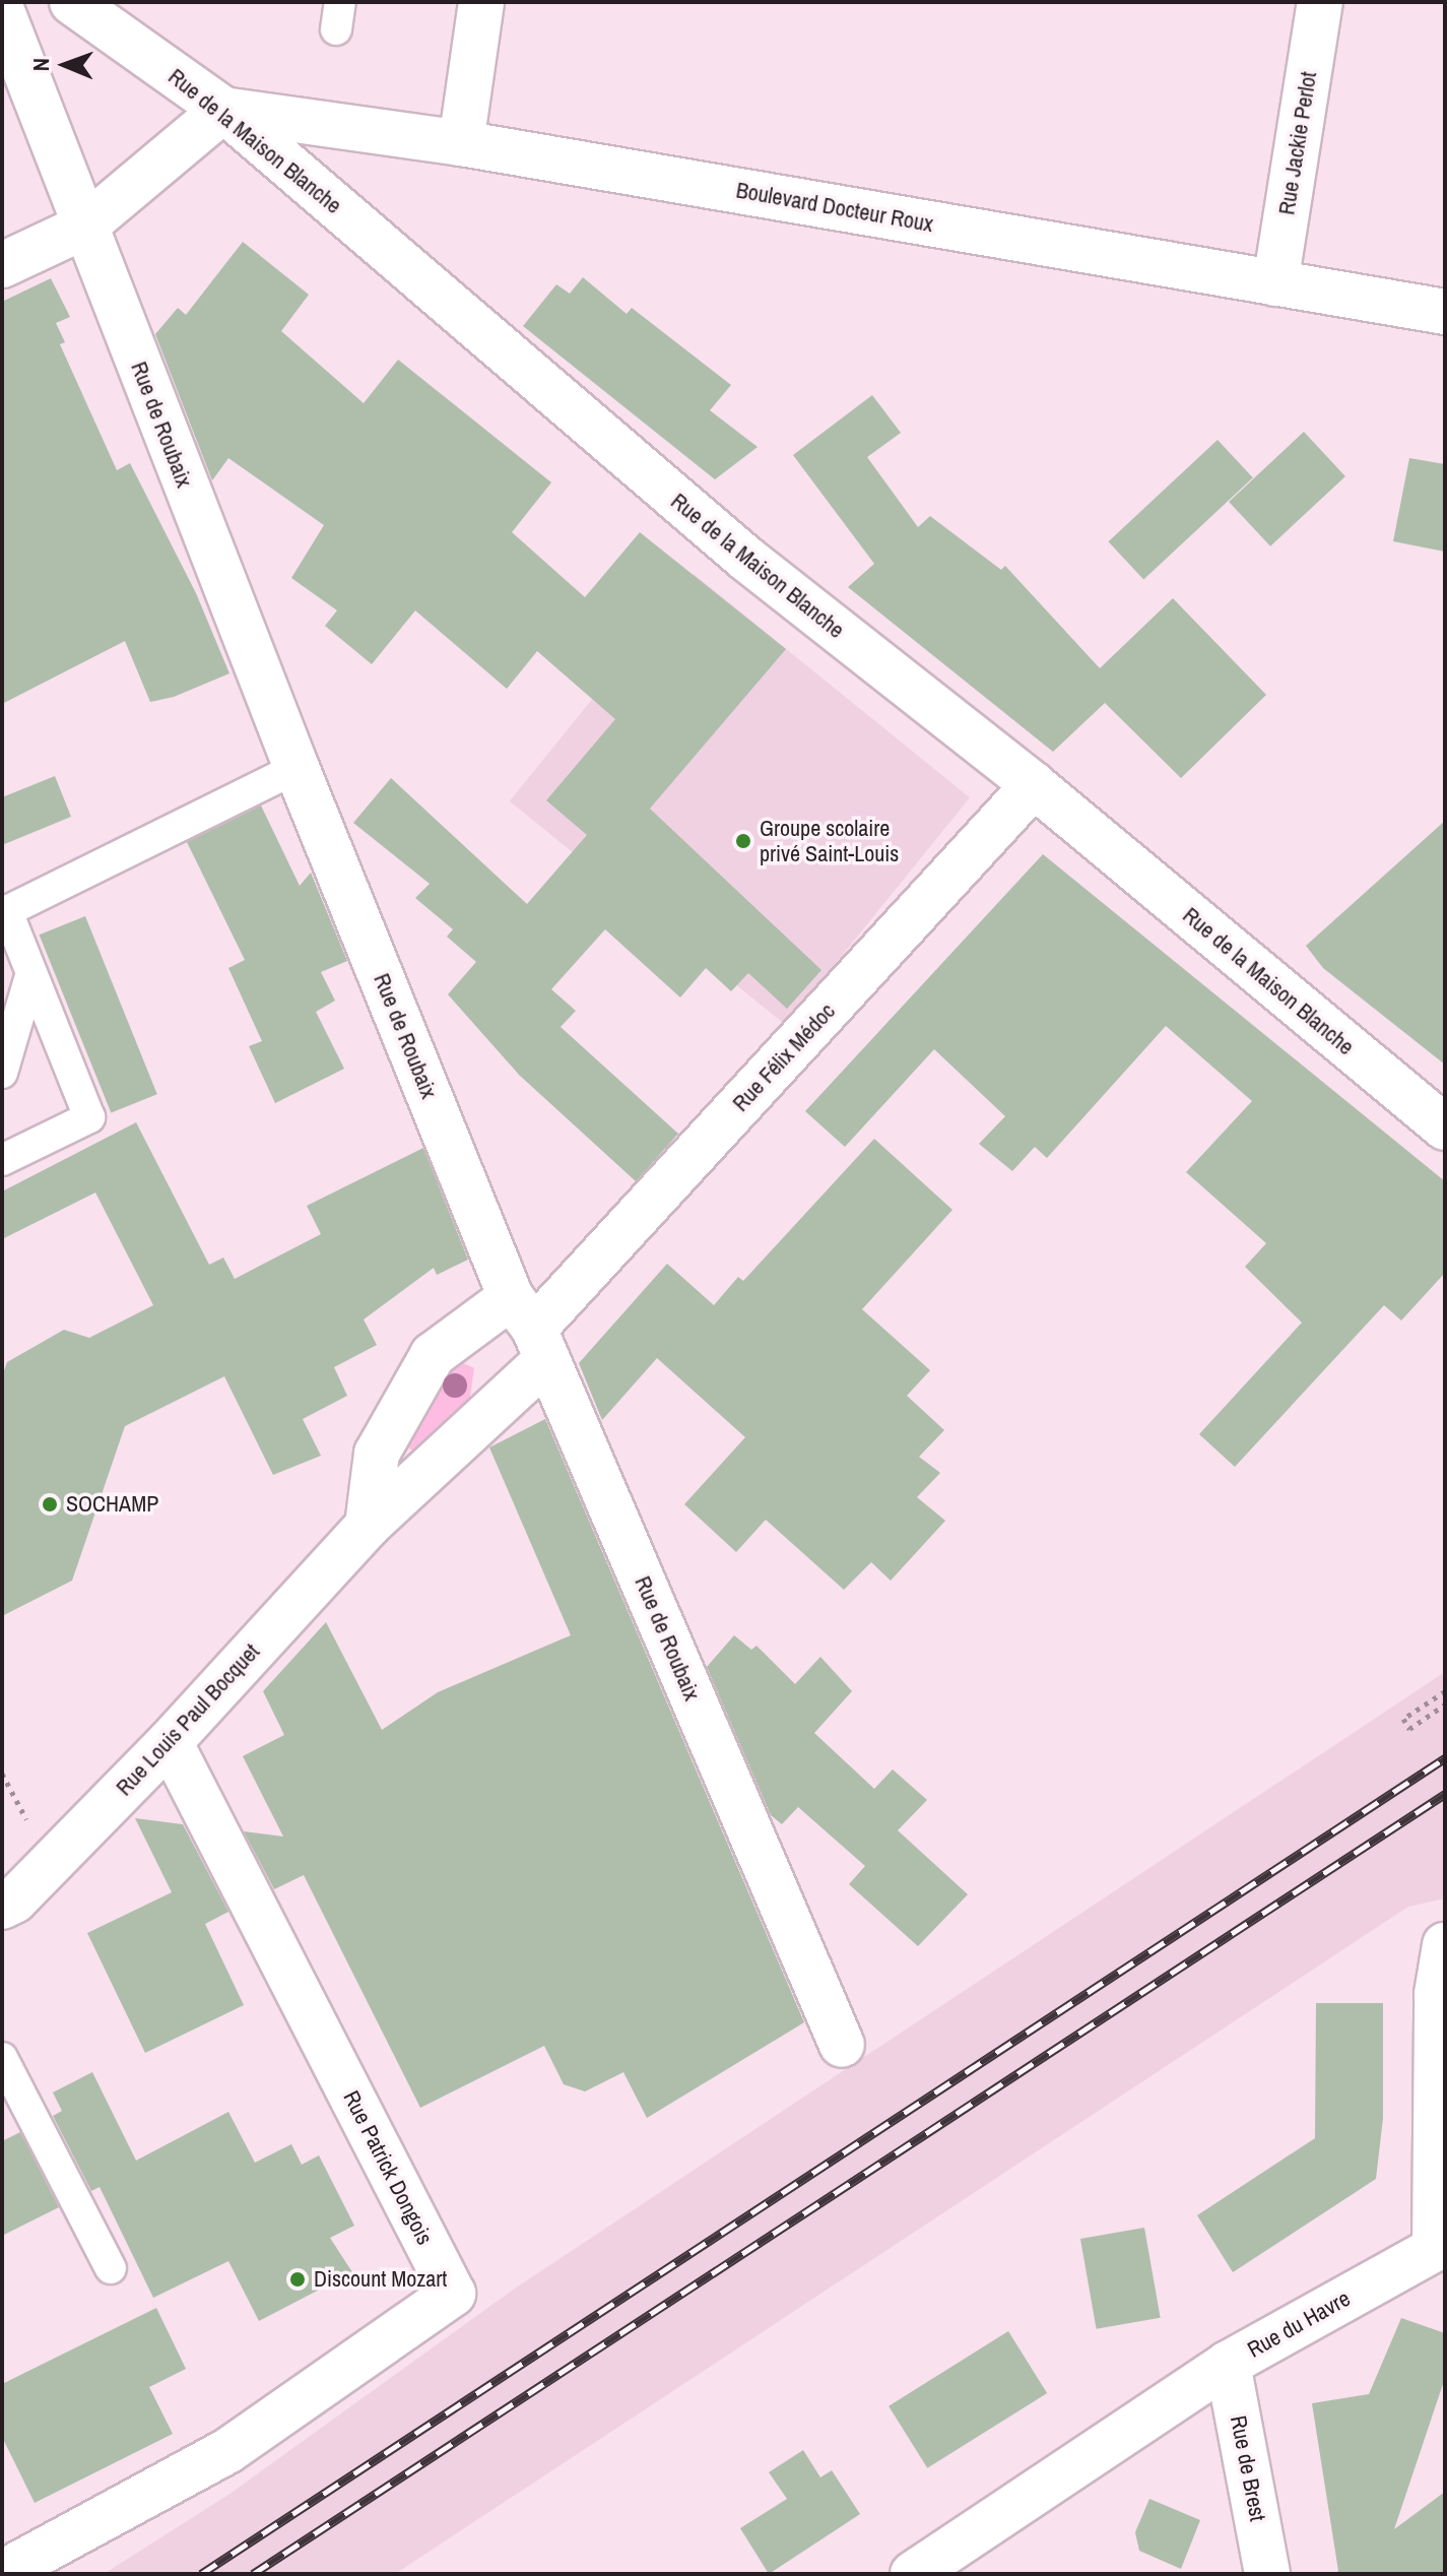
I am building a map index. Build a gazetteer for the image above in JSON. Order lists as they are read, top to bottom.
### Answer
{
  "streets": {
    "street": [
      "Rue de la Maison Blanche",
      "Rue Jackie Perlot",
      "Boulevard Docteur Roux",
      "Rue de Roubaix",
      "Rue Félix Médoc",
      "Rue Louis Paul Bocquet",
      "Rue Patrick Dongois",
      "Rue du Havre",
      "Rue de Brest"
    ]
  },
  "crossings": [
    ["Rue de la Maison Blanche", "Boulevard Docteur Roux"],
    ["Rue de la Maison Blanche", "Rue Félix Médoc"],
    ["Rue Jackie Perlot", "Boulevard Docteur Roux"],
    ["Rue de Roubaix", "Rue Félix Médoc"],
    ["Rue de Roubaix", "Rue Louis Paul Bocquet"],
    ["Rue Félix Médoc", "Rue Louis Paul Bocquet"],
    ["Rue Louis Paul Bocquet", "Rue Patrick Dongois"],
    ["Rue du Havre", "Rue de Brest"]
  ],
  "places": ["Groupe scolaire privé Saint-Louis", "SOCHAMP", "Discount Mozart"],
  "north": "left"
}
